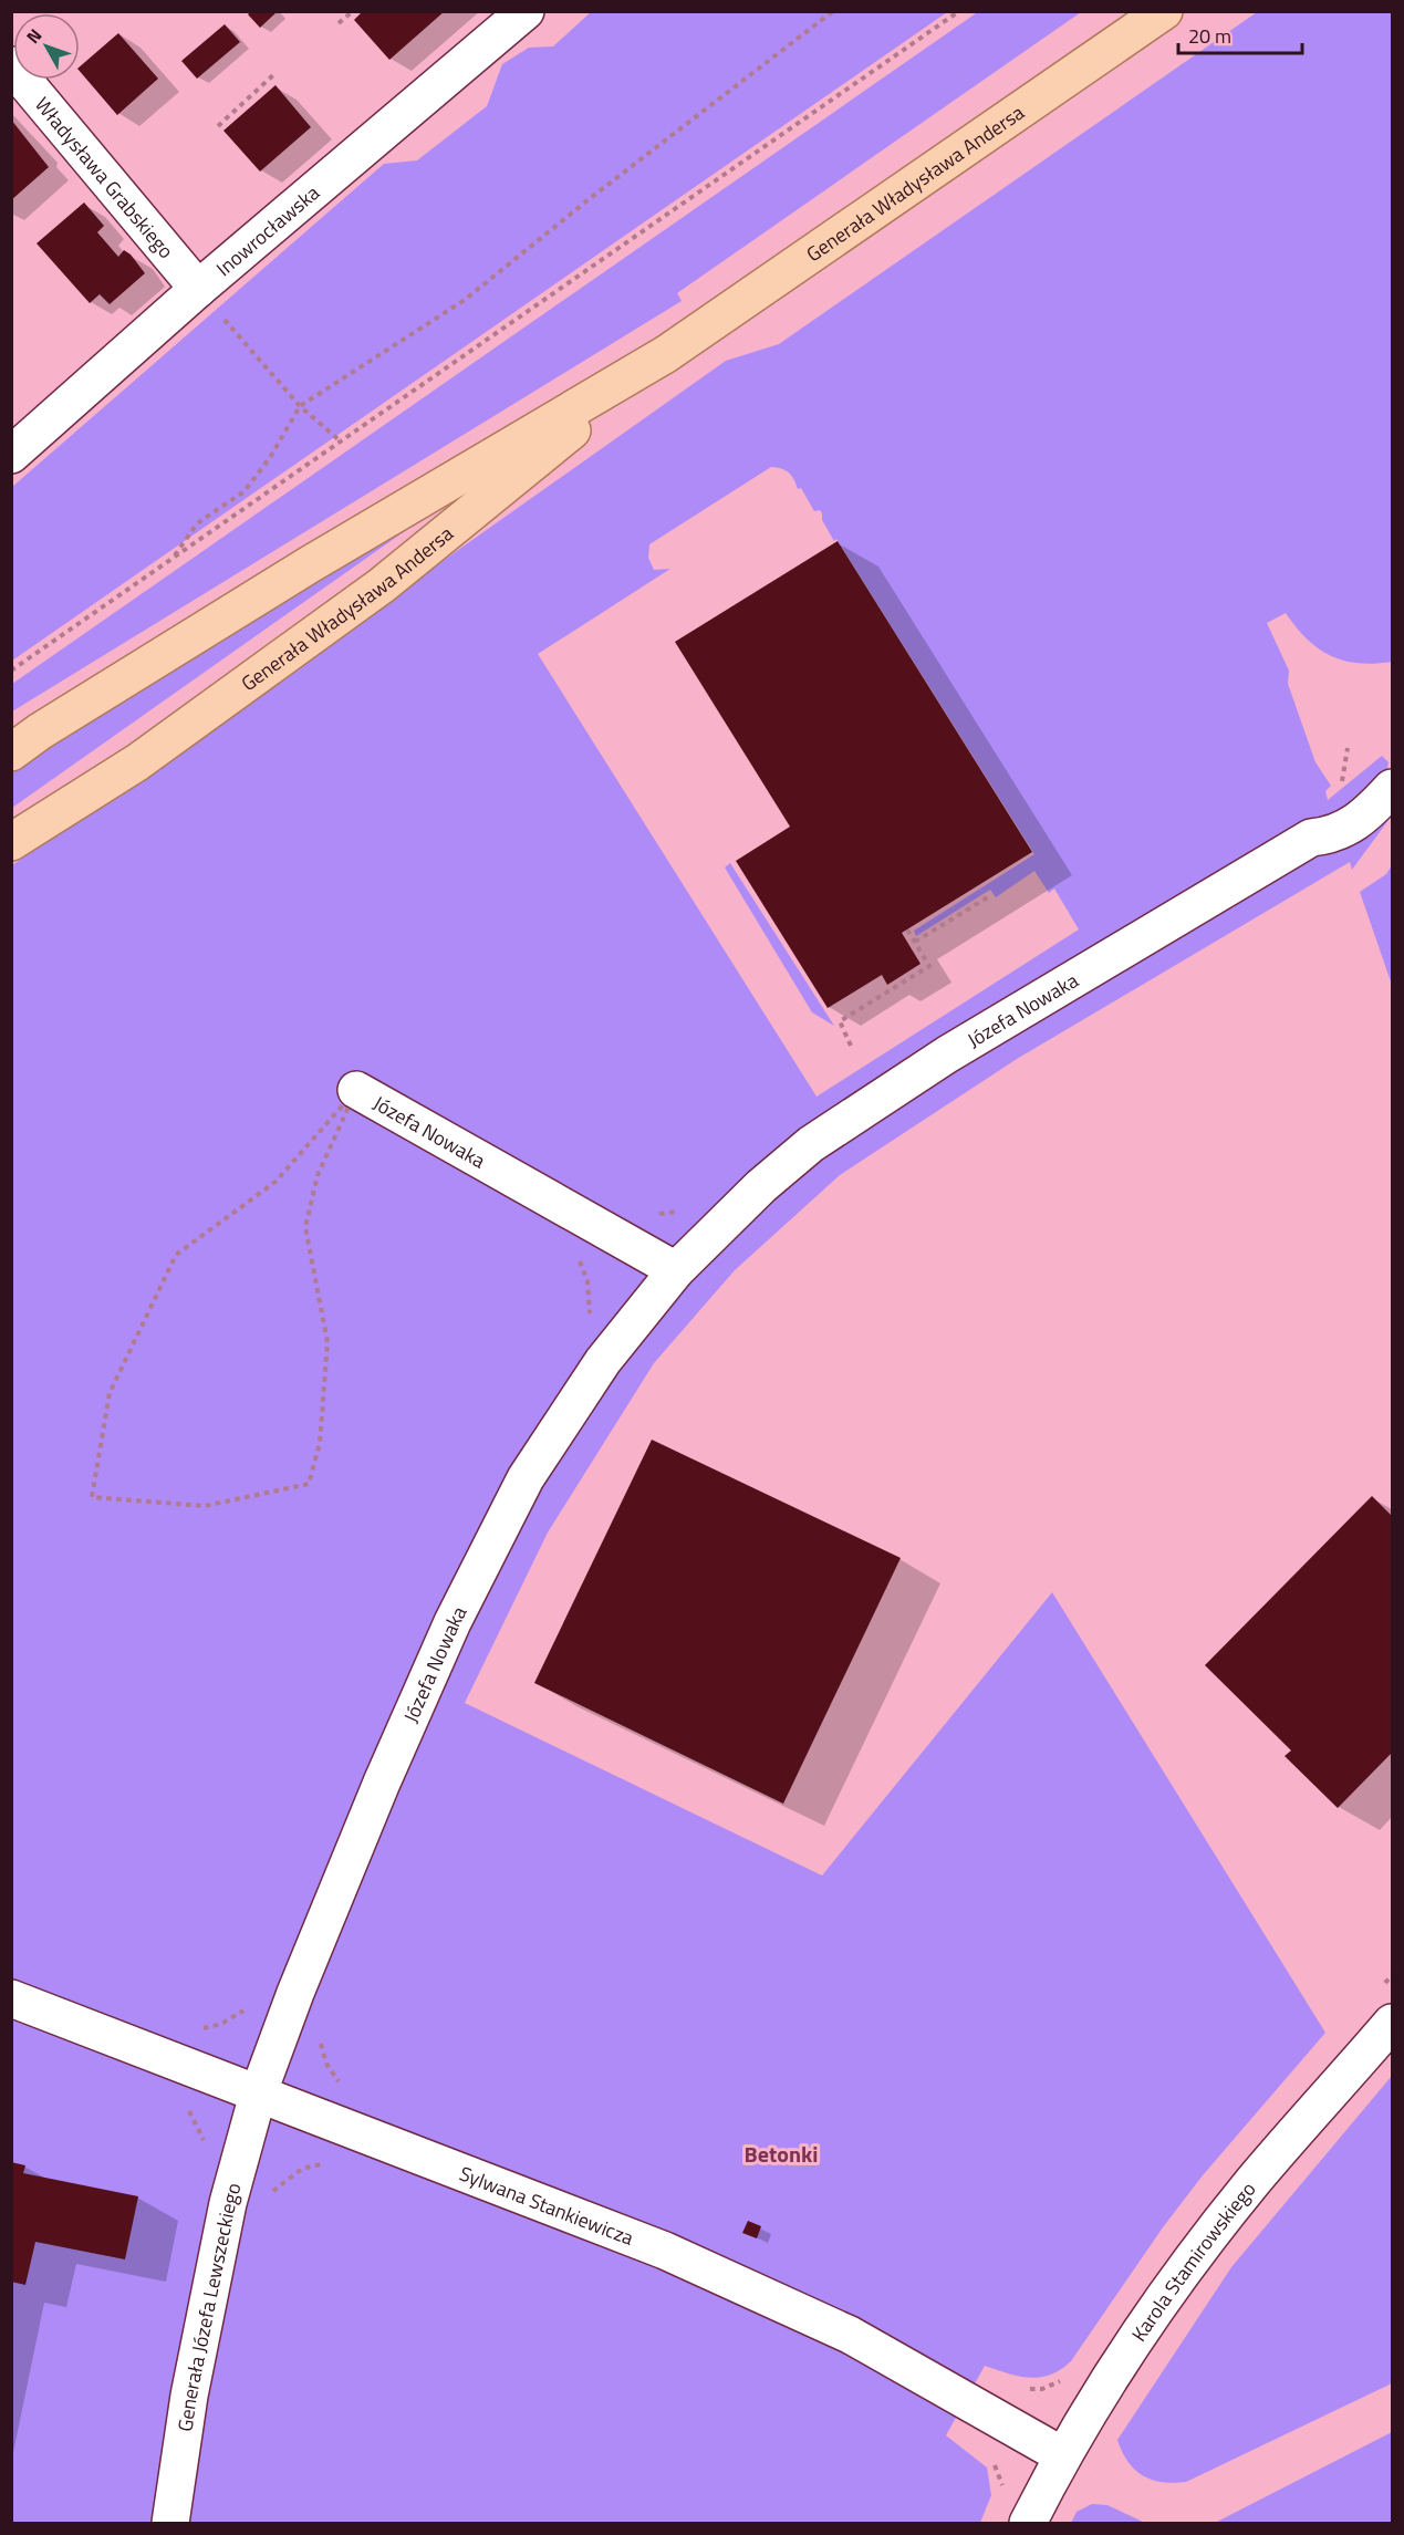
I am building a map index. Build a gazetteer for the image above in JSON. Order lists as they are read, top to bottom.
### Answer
{
  "streets": {
    "main road": ["Generała Władysława Andersa"],
    "street": [
      "Władysława Grabskiego",
      "Inowrocławska",
      "Józefa Nowaka",
      "Sylwana Stankiewicza",
      "Karola Stamirowskiego",
      "Generała Józefa Lewszeckiego"
    ]
  },
  "crossings": [
    ["Władysława Grabskiego", "Inowrocławska"],
    ["Józefa Nowaka", "Sylwana Stankiewicza"],
    ["Józefa Nowaka", "Generała Józefa Lewszeckiego"],
    ["Sylwana Stankiewicza", "Karola Stamirowskiego"],
    ["Sylwana Stankiewicza", "Generała Józefa Lewszeckiego"]
  ],
  "districts": ["Betonki"],
  "scale_bar": "20 m",
  "north": "top left"
}
